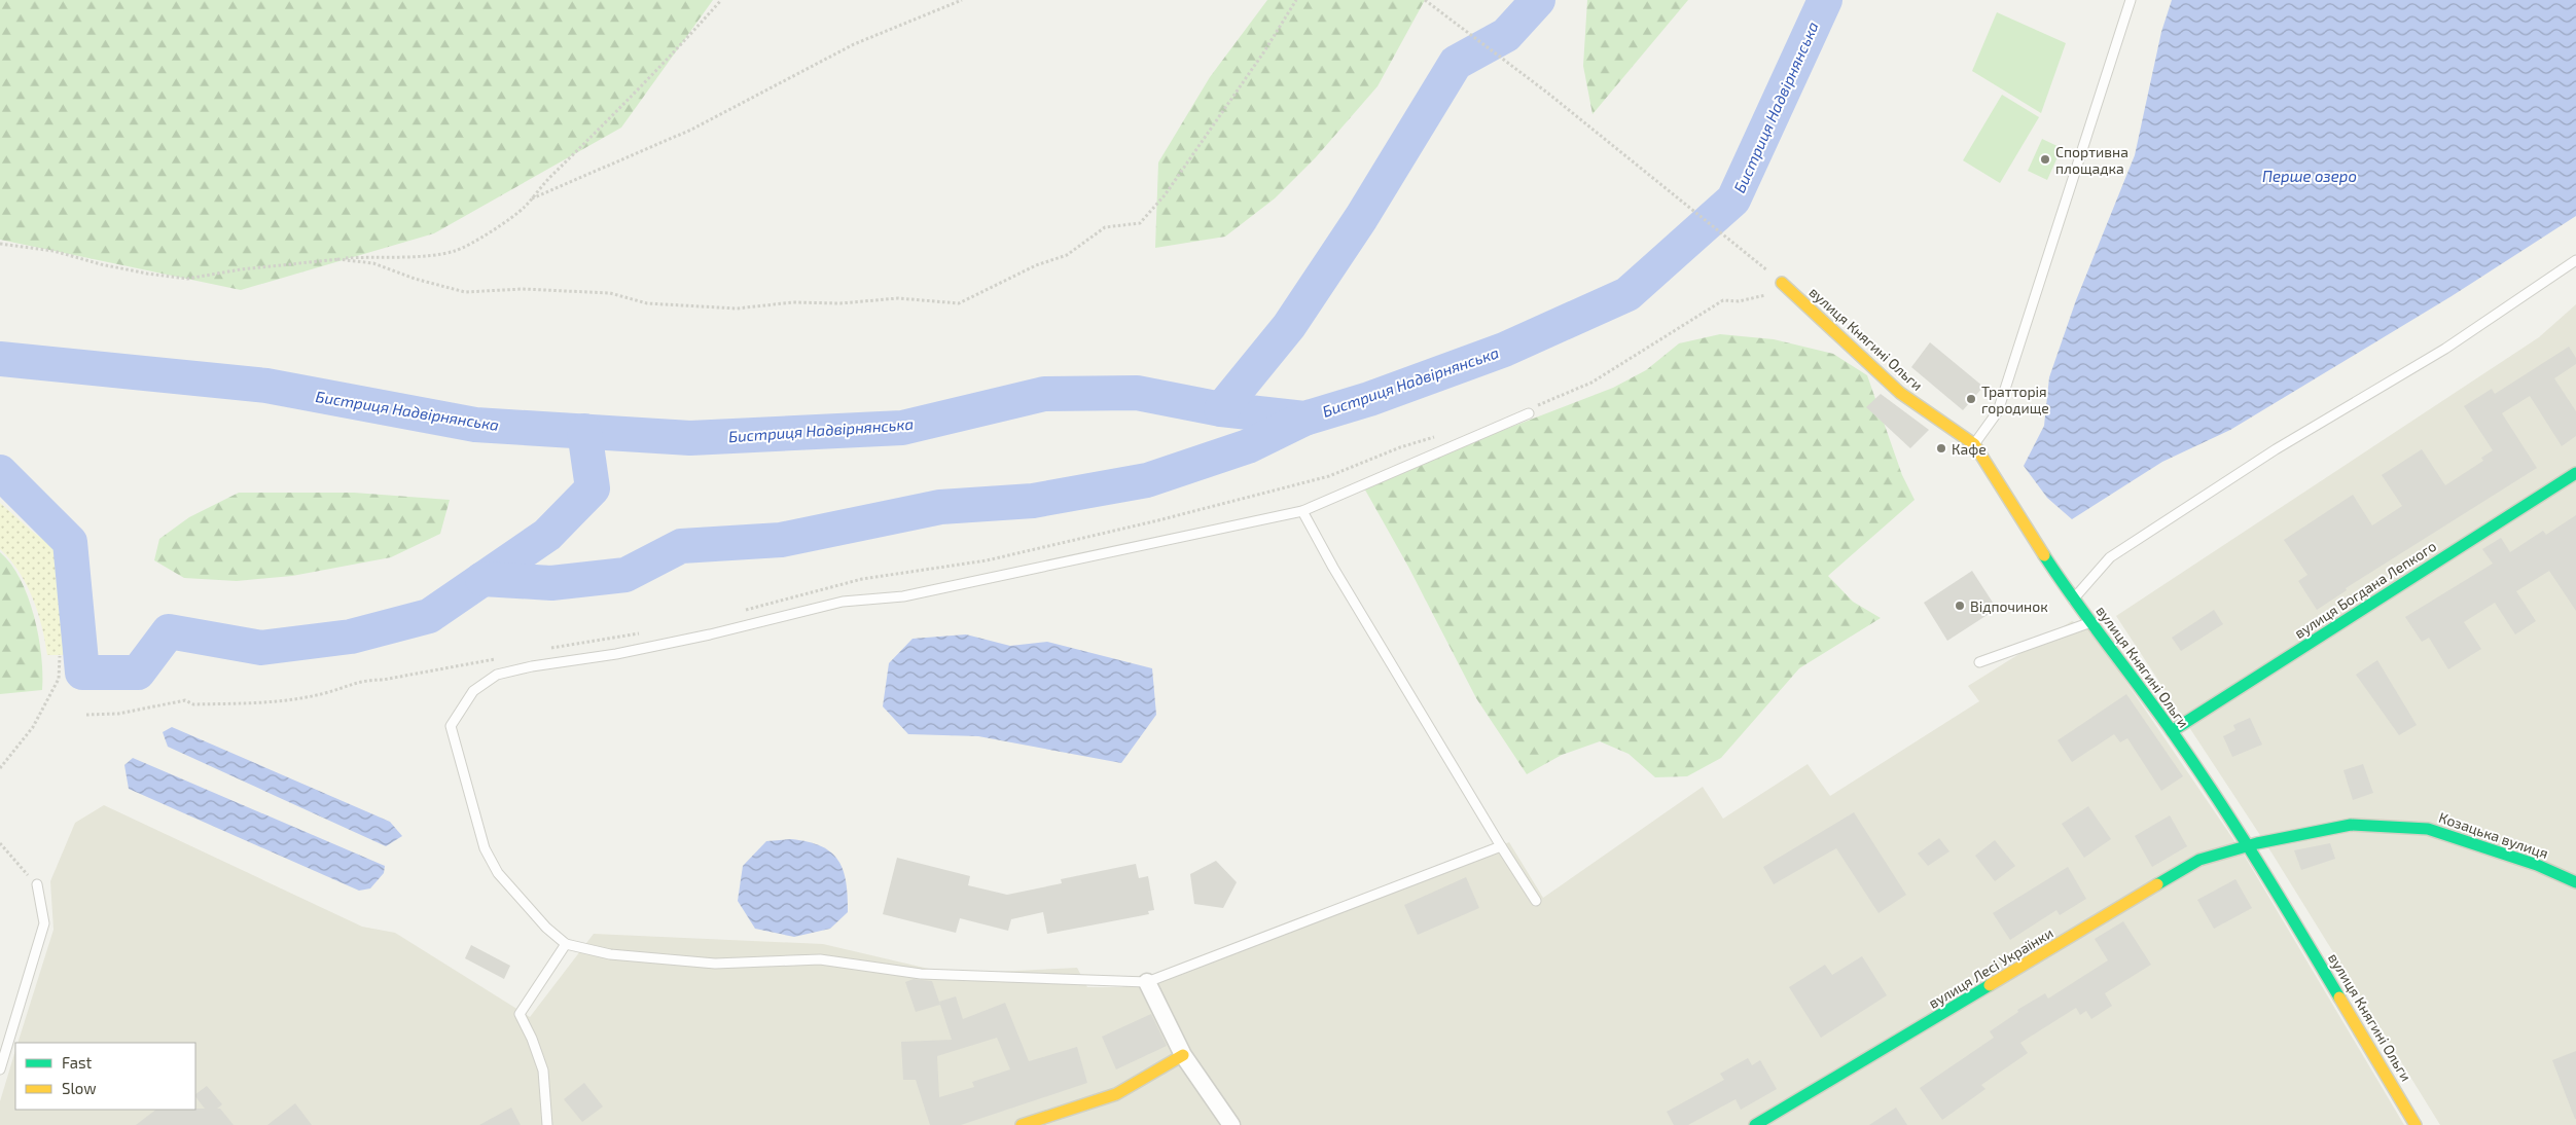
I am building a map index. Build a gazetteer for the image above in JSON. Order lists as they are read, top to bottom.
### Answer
{
  "streets": {
    "street": [
      "вулиця Княгині Ольги",
      "вулиця Богдана Лепкого",
      "Козацька вулиця",
      "вулиця Лесі Українки"
    ]
  },
  "crossings": [
    ["вулиця Княгині Ольги", "вулиця Богдана Лепкого"],
    ["вулиця Княгині Ольги", "Козацька вулиця"],
    ["вулиця Княгині Ольги", "вулиця Лесі Українки"],
    ["Козацька вулиця", "вулиця Лесі Українки"]
  ],
  "water": ["Бистриця Надвірнянська", "Перше озеро"],
  "places": [
    "Спортивна площадка",
    "Тратторія городище",
    "Кафе",
    "Відпочинок"
  ],
  "legend": ["Fast", "Slow"]
}
